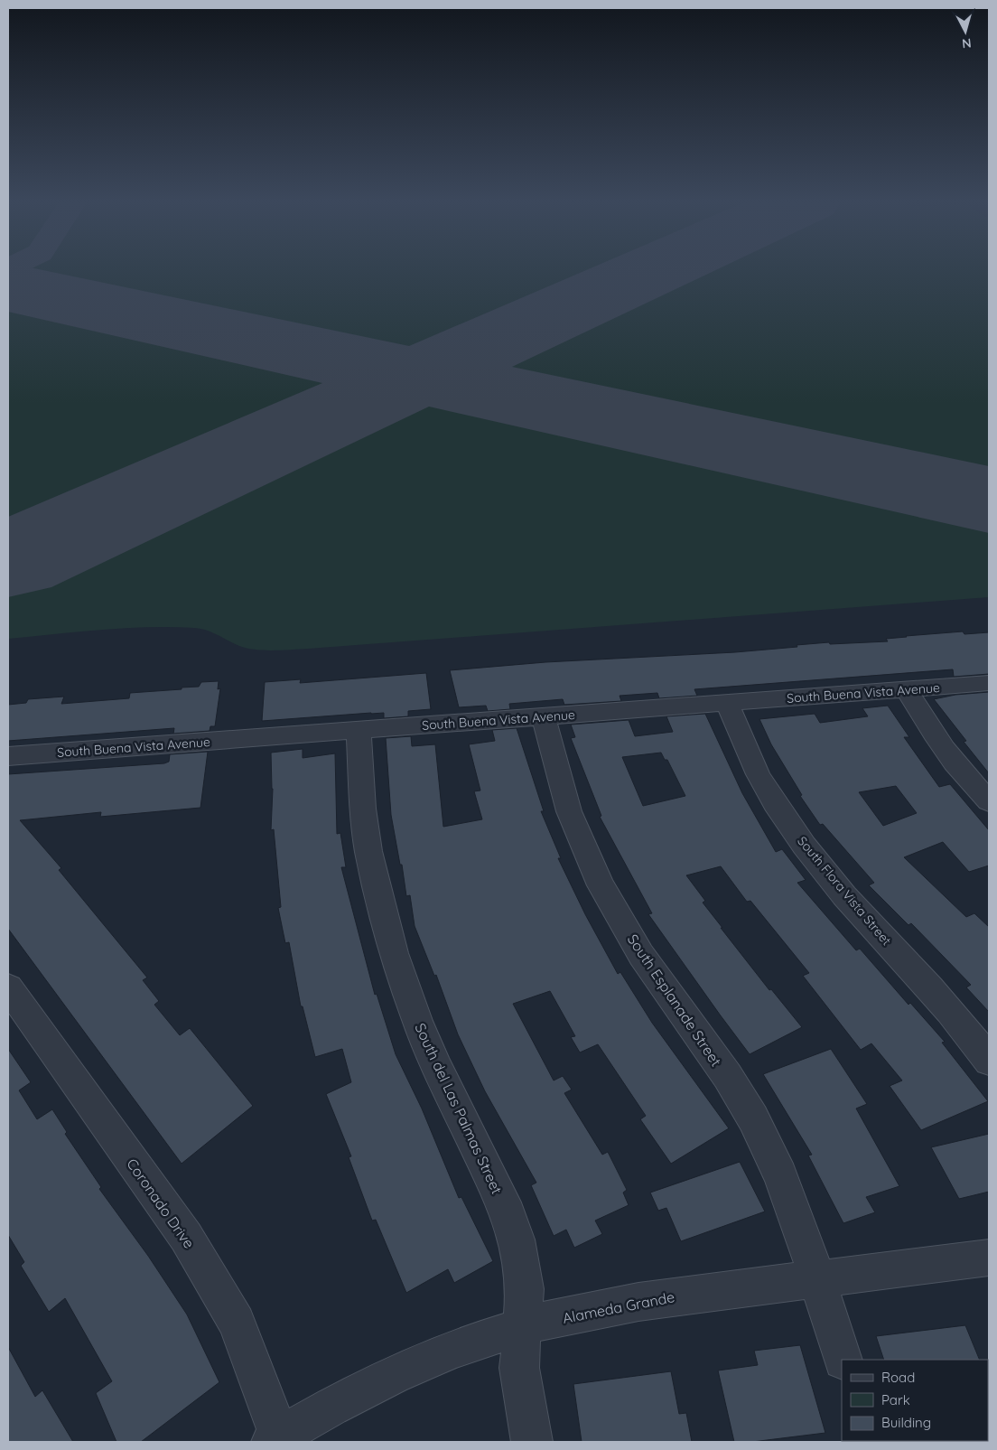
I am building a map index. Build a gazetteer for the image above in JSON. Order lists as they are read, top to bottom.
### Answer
{
  "streets": {
    "street": [
      "South Buena Vista Avenue",
      "South Flora Vista Street",
      "South Esplanade Street",
      "South del Las Palmas Street",
      "Coronado Drive",
      "Alameda Grande"
    ]
  },
  "crossings": [
    ["South Buena Vista Avenue", "South Flora Vista Street"],
    ["South Buena Vista Avenue", "South Esplanade Street"],
    ["South Buena Vista Avenue", "South del Las Palmas Street"],
    ["South Esplanade Street", "Alameda Grande"],
    ["South del Las Palmas Street", "Alameda Grande"],
    ["Coronado Drive", "Alameda Grande"]
  ],
  "legend": ["Road", "Park", "Building"],
  "north": "bottom"
}
